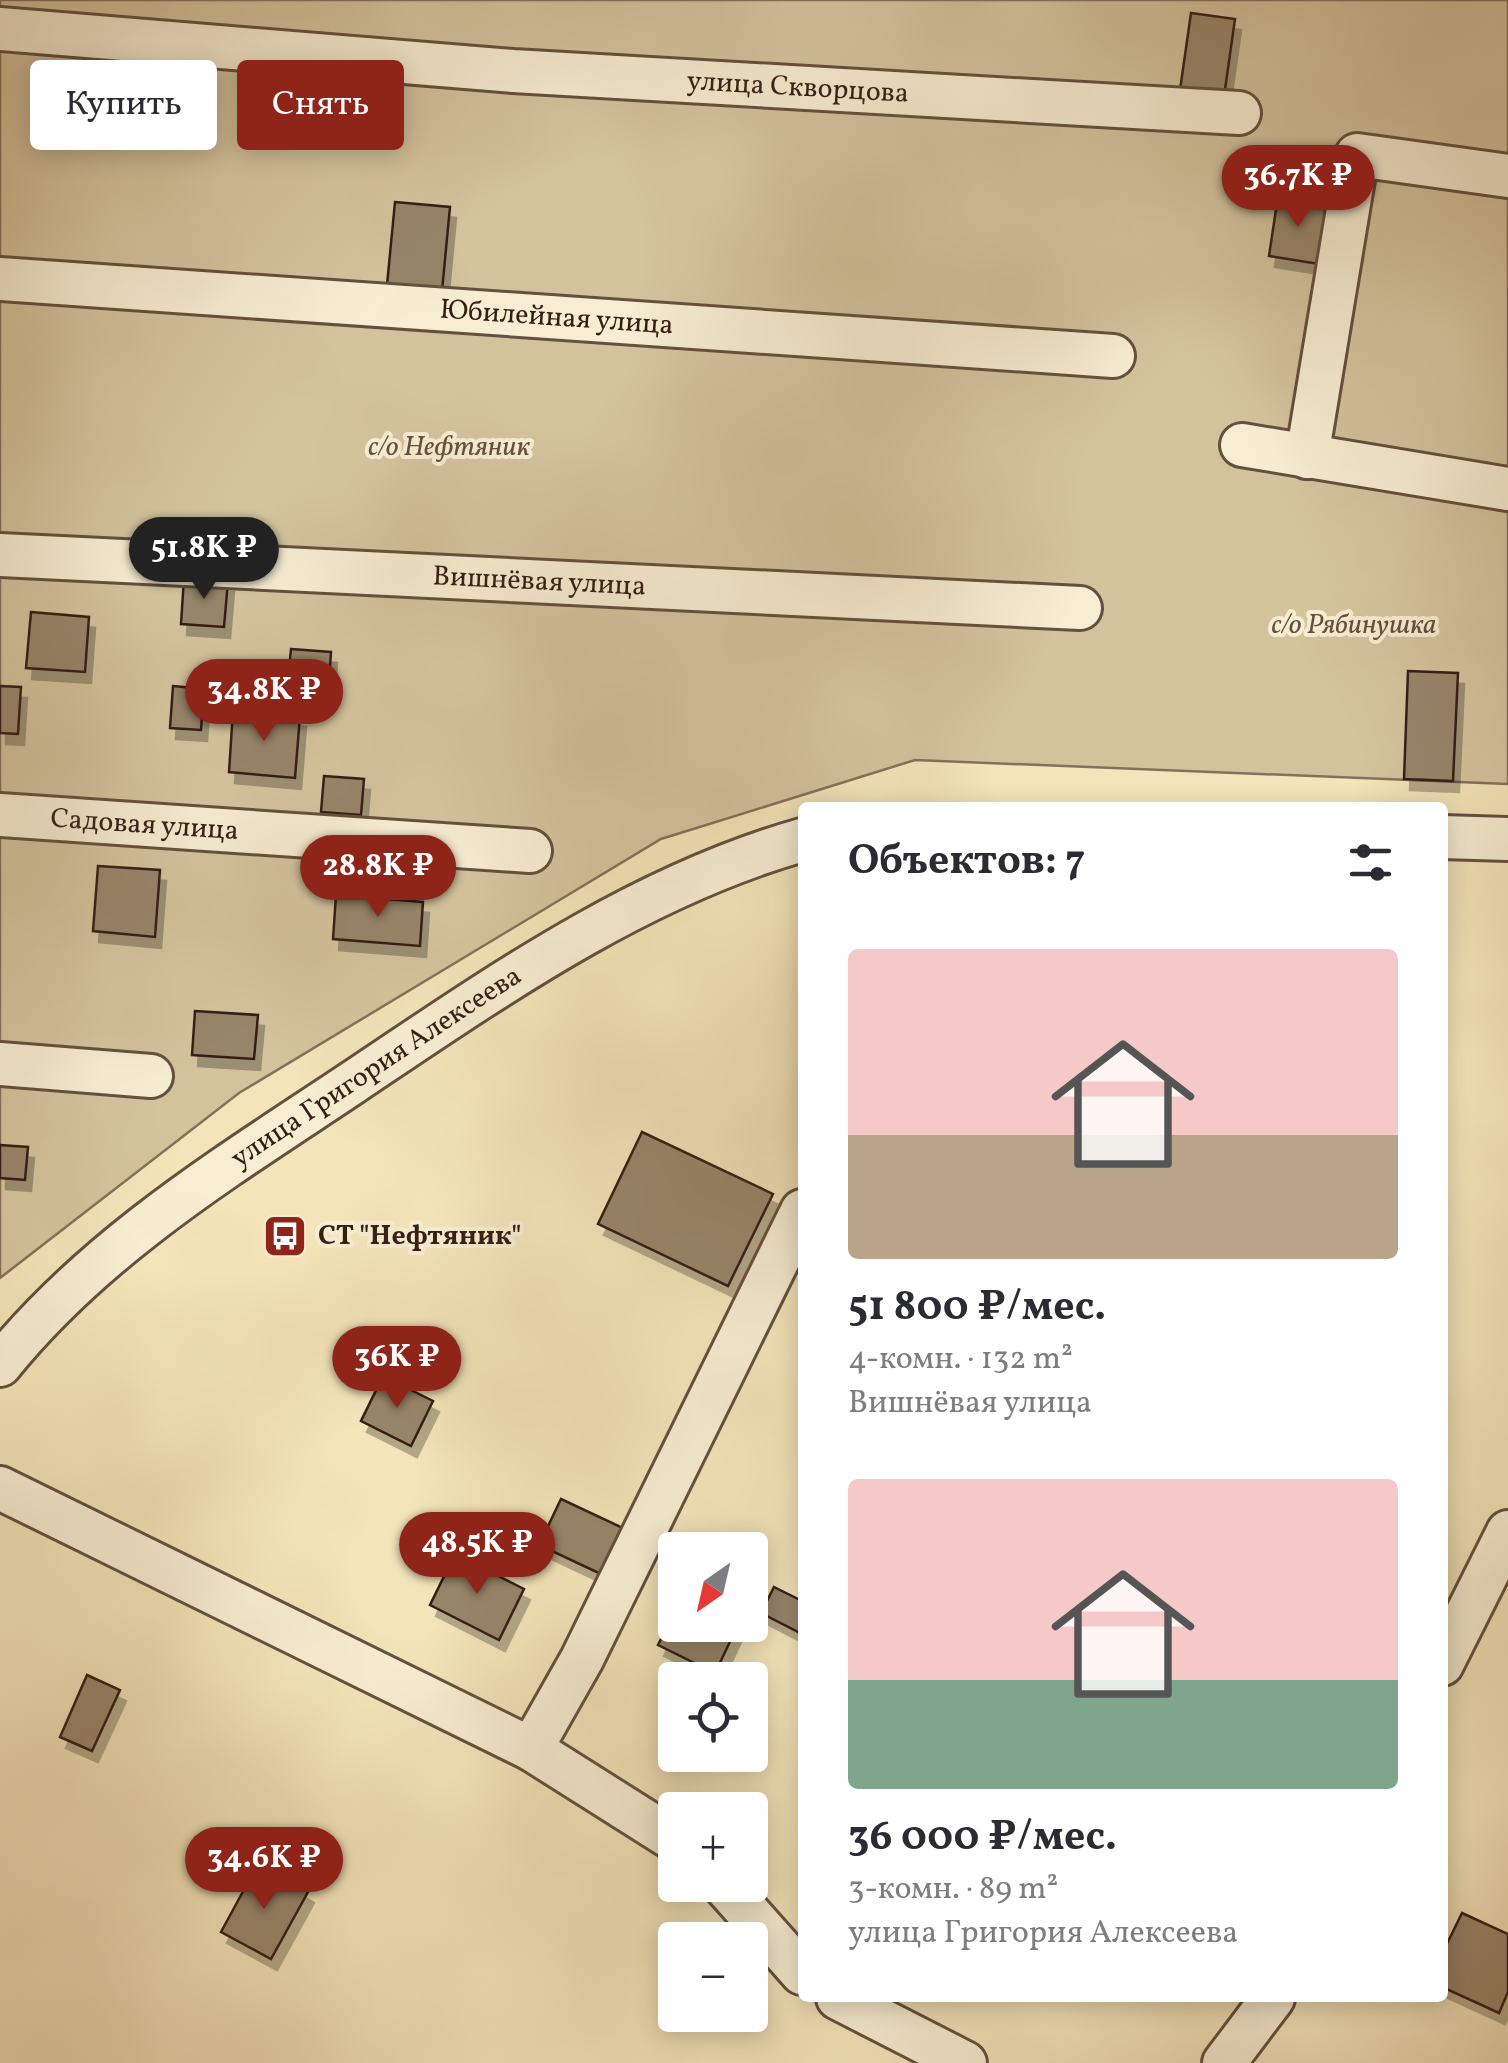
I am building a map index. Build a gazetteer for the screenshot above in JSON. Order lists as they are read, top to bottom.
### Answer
{
  "streets": {
    "street": [
      "улица Скворцова",
      "Юбилейная улица",
      "Вишнёвая улица",
      "Садовая улица",
      "улица Григория Алексеева"
    ]
  },
  "parks": ["с/о Нефтяник", "с/о Рябинушка"],
  "places": {
    "bus stop": ["СТ \"Нефтяник\""]
  },
  "north": "bottom left",
  "page": {
    "chip": ["Купить", "Снять"],
    "price": [
      "36.7K ₽",
      "51.8K ₽",
      "34.8K ₽",
      "28.8K ₽",
      "36K ₽",
      "48.5K ₽",
      "34.6K ₽"
    ],
    "heading": "Объектов: 7",
    "list": [
      {
        "name": "51 800 ₽/мес.",
        "note": "4-комн. · 132 m² · Вишнёвая улица"
      },
      {
        "name": "36 000 ₽/мес.",
        "note": "3-комн. · 89 m² · улица Григория Алексеева"
      }
    ],
    "map_buttons": ["+", "−"]
  }
}
